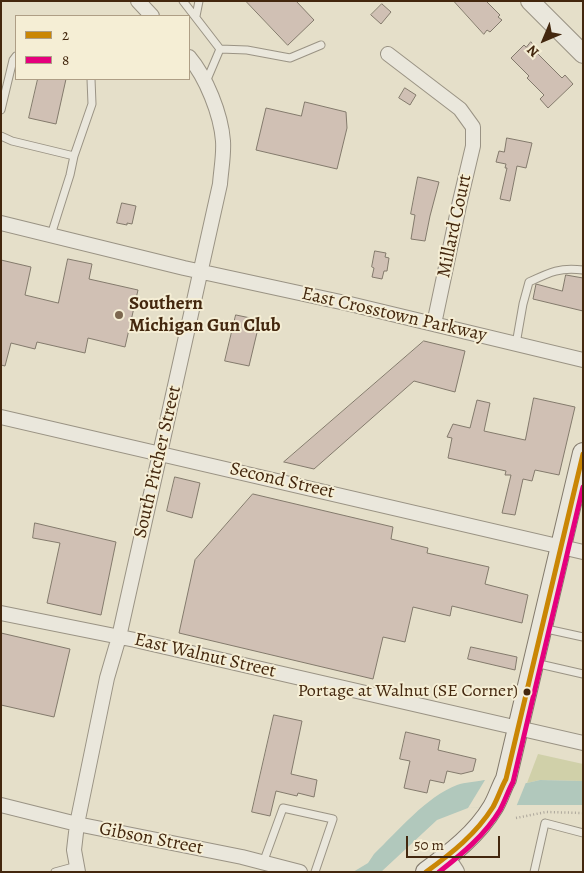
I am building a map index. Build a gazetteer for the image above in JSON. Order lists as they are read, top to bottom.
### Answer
{
  "streets": {
    "street": [
      "Millard Court",
      "East Crosstown Parkway",
      "South Pitcher Street",
      "Second Street",
      "East Walnut Street",
      "Gibson Street"
    ]
  },
  "crossings": [
    ["Millard Court", "East Crosstown Parkway"],
    ["East Crosstown Parkway", "South Pitcher Street"],
    ["South Pitcher Street", "Second Street"],
    ["South Pitcher Street", "East Walnut Street"],
    ["South Pitcher Street", "Gibson Street"]
  ],
  "places": ["Southern Michigan Gun Club", "Portage at Walnut (SE Corner)"],
  "lines": ["transit line 2", "transit line 8"],
  "legend": ["2", "8"],
  "scale_bar": "50 m",
  "north": "bottom left"
}
